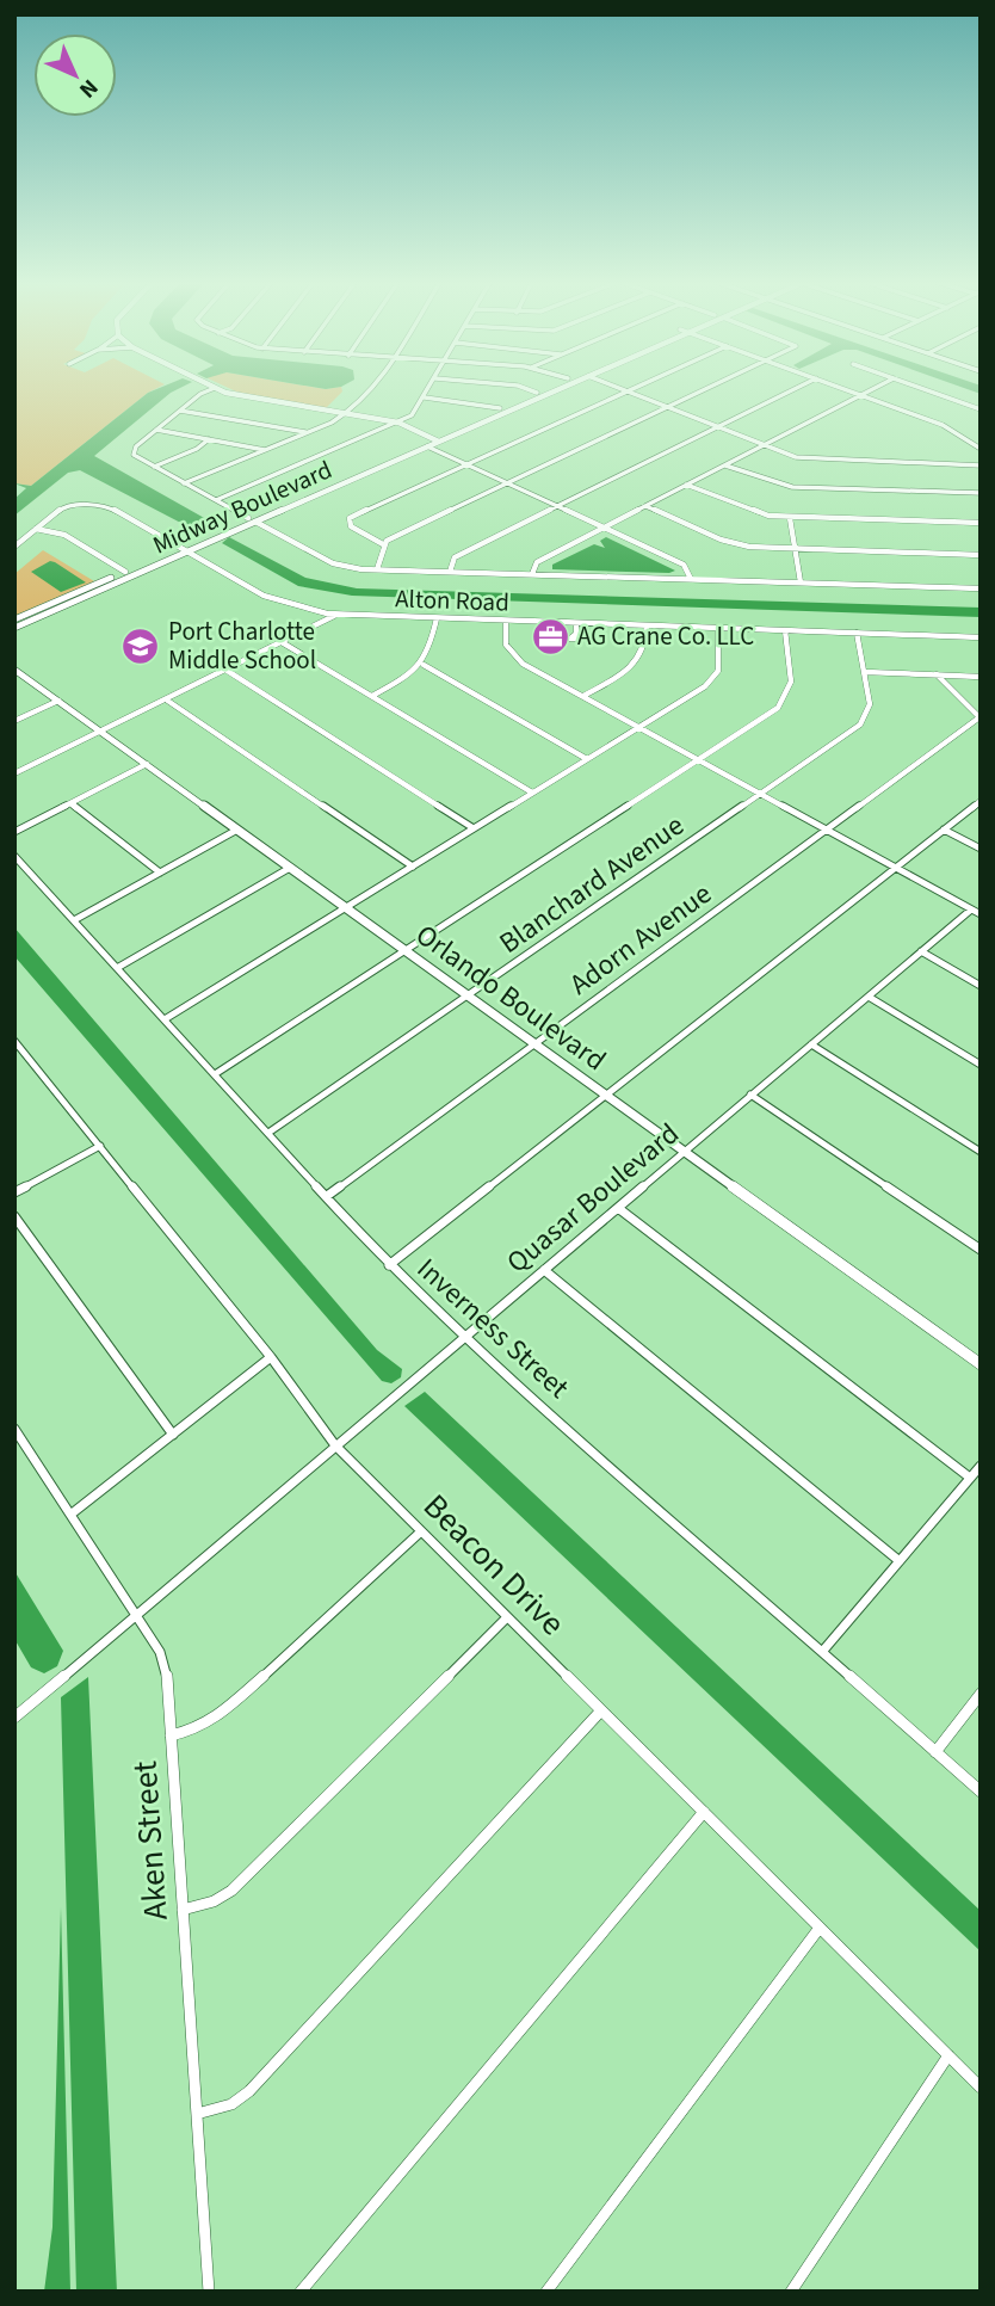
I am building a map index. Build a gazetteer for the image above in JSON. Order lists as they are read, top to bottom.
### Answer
{
  "streets": {
    "street": [
      "Midway Boulevard",
      "Alton Road",
      "Blanchard Avenue",
      "Adorn Avenue",
      "Orlando Boulevard",
      "Quasar Boulevard",
      "Inverness Street",
      "Beacon Drive",
      "Aken Street"
    ]
  },
  "crossings": [
    ["Midway Boulevard", "Alton Road"],
    ["Alton Road", "Blanchard Avenue"],
    ["Blanchard Avenue", "Orlando Boulevard"],
    ["Blanchard Avenue", "Inverness Street"],
    ["Adorn Avenue", "Orlando Boulevard"],
    ["Adorn Avenue", "Inverness Street"],
    ["Orlando Boulevard", "Quasar Boulevard"],
    ["Quasar Boulevard", "Inverness Street"],
    ["Quasar Boulevard", "Beacon Drive"],
    ["Quasar Boulevard", "Aken Street"]
  ],
  "places": {
    "office": ["AG Crane Co. LLC"],
    "school or university": ["Port Charlotte Middle School"]
  },
  "north": "bottom right"
}
